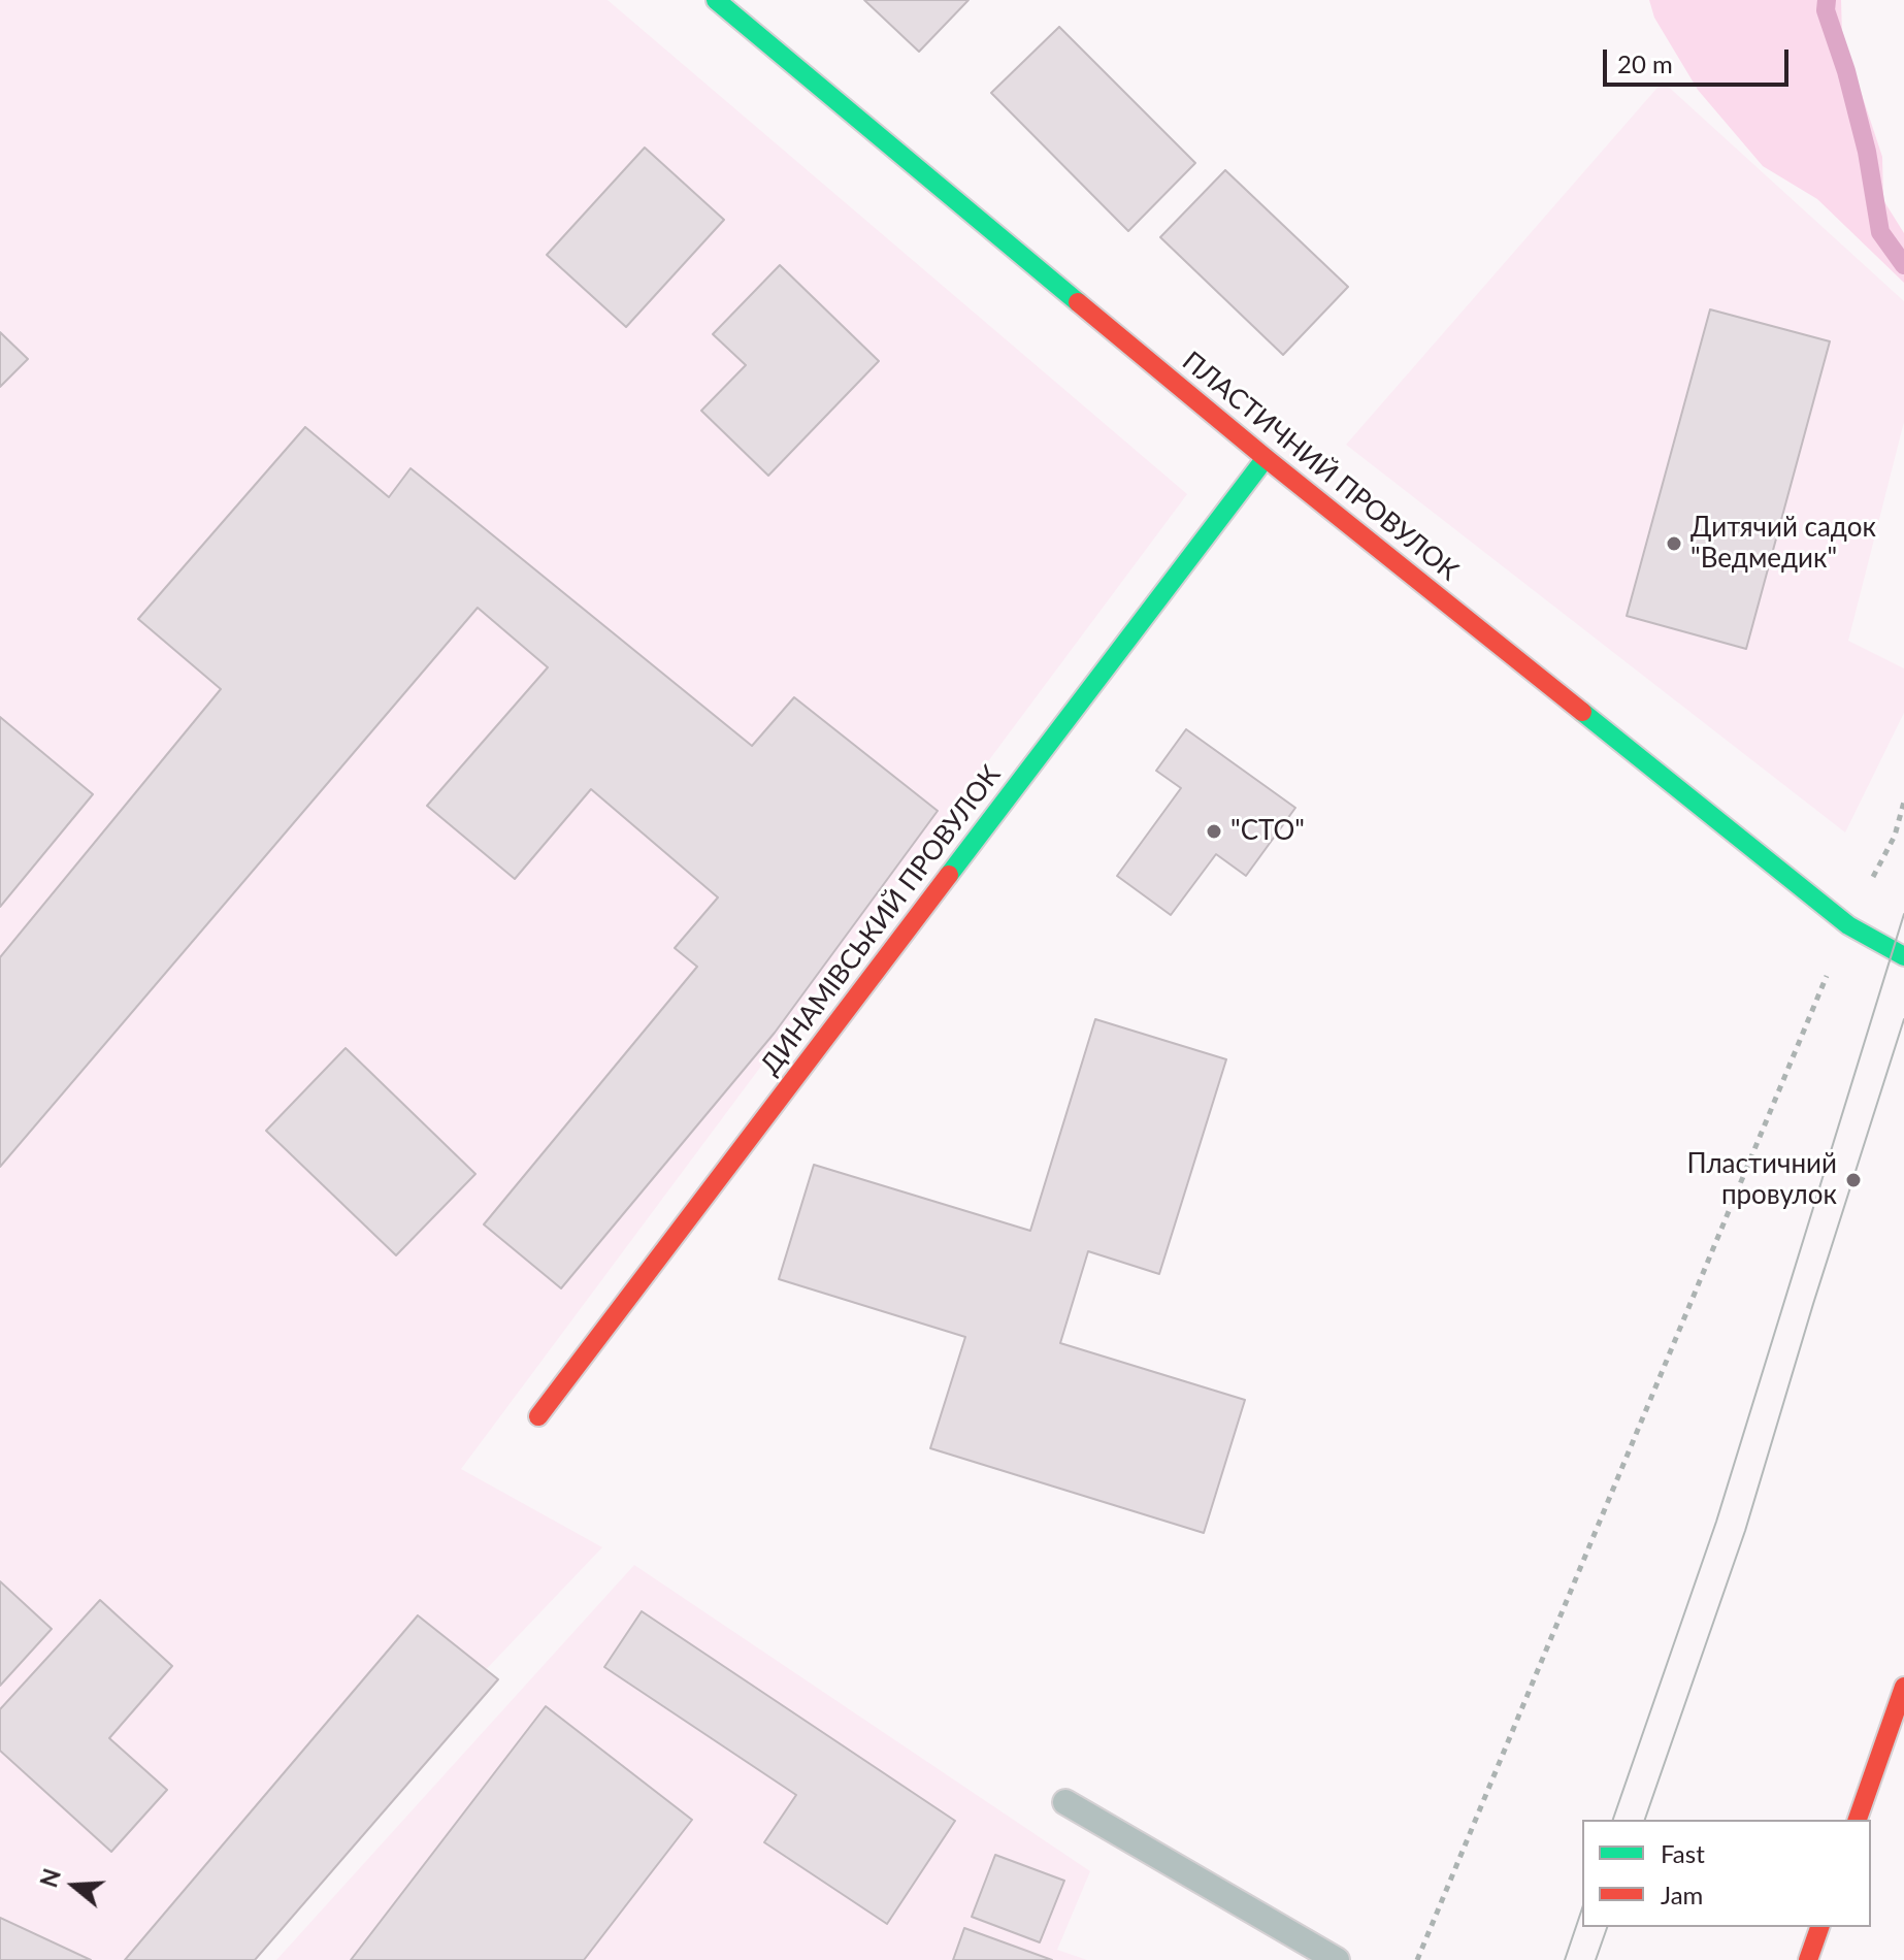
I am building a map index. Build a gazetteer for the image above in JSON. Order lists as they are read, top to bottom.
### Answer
{
  "streets": {
    "street": ["ПЛАСТИЧНИЙ ПРОВУЛОК", "ДИНАМІВСЬКИЙ ПРОВУЛОК"]
  },
  "crossings": [
    ["ПЛАСТИЧНИЙ ПРОВУЛОК", "ДИНАМІВСЬКИЙ ПРОВУЛОК"]
  ],
  "places": ["Дитячий садок \"Ведмедик\"", "\"СТО\"", "Пластичний провулок"],
  "legend": ["Fast", "Jam"],
  "scale_bar": "20 m",
  "north": "left"
}
